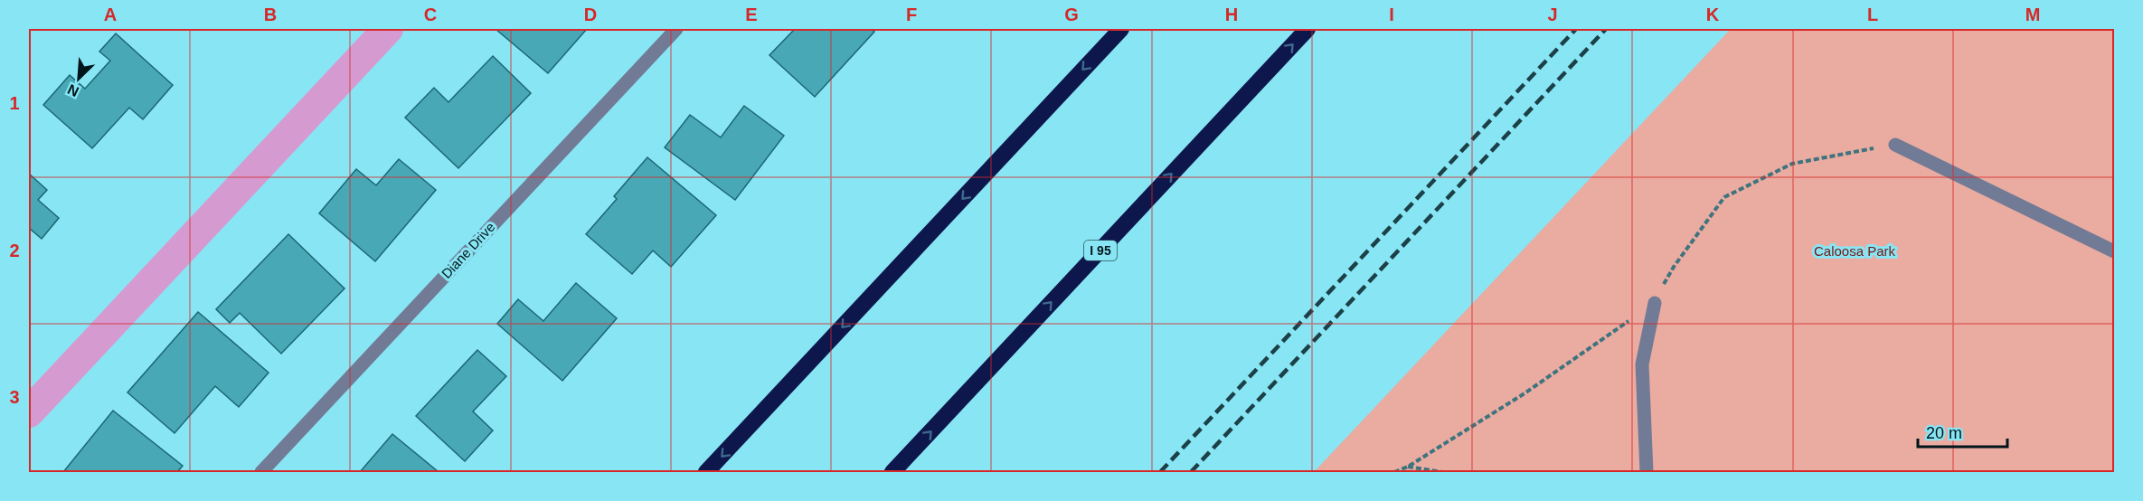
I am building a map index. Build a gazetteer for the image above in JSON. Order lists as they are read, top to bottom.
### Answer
{
  "streets": {
    "highway": ["I 95"],
    "street": ["Diane Drive"]
  },
  "parks": ["Caloosa Park"],
  "scale_bar": "20 m",
  "north": "bottom left",
  "grid": {
    "columns": [
      "A",
      "B",
      "C",
      "D",
      "E",
      "F",
      "G",
      "H",
      "I",
      "J",
      "K",
      "L",
      "M"
    ],
    "rows": ["1", "2", "3"]
  }
}
